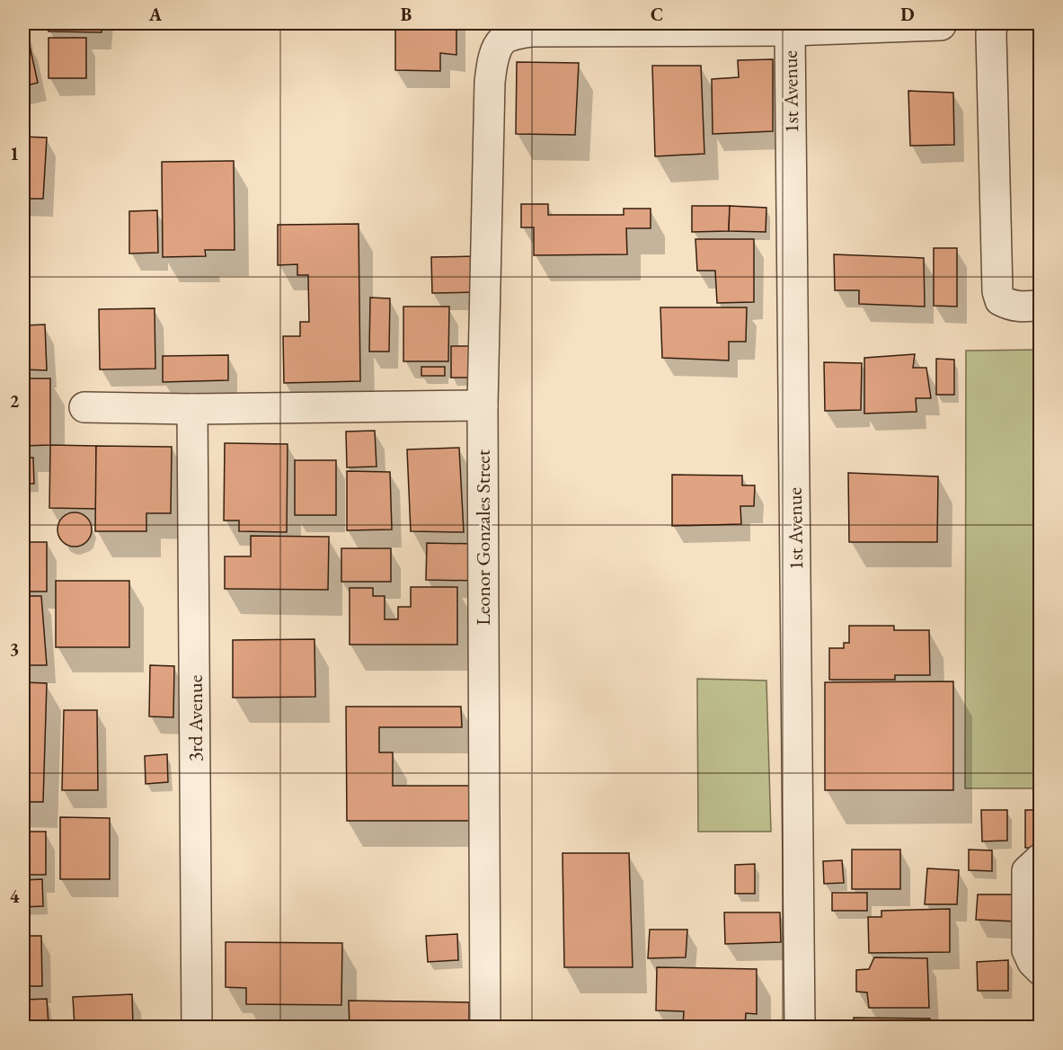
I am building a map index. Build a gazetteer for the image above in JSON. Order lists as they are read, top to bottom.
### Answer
{
  "streets": {
    "street": ["1st Avenue", "Leonor Gonzales Street", "3rd Avenue"]
  },
  "crossings": [
    ["1st Avenue", "Leonor Gonzales Street"]
  ],
  "grid": {
    "columns": [
      "A",
      "B",
      "C",
      "D"
    ],
    "rows": [
      "1",
      "2",
      "3",
      "4"
    ]
  }
}
